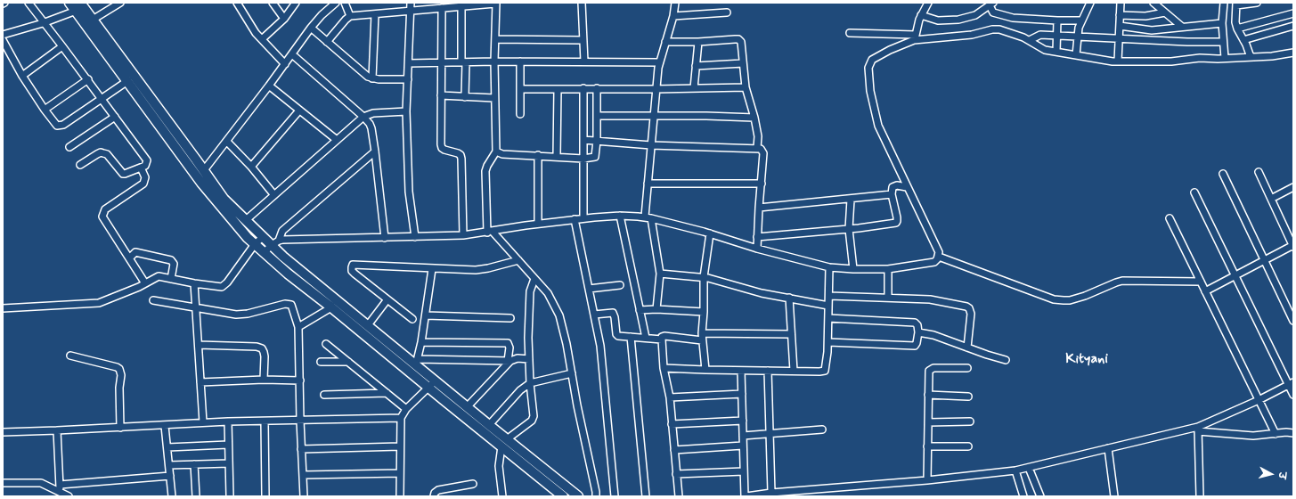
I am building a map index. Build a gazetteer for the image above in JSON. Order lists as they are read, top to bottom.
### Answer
{
  "districts": ["Kityani"],
  "north": "right"
}
